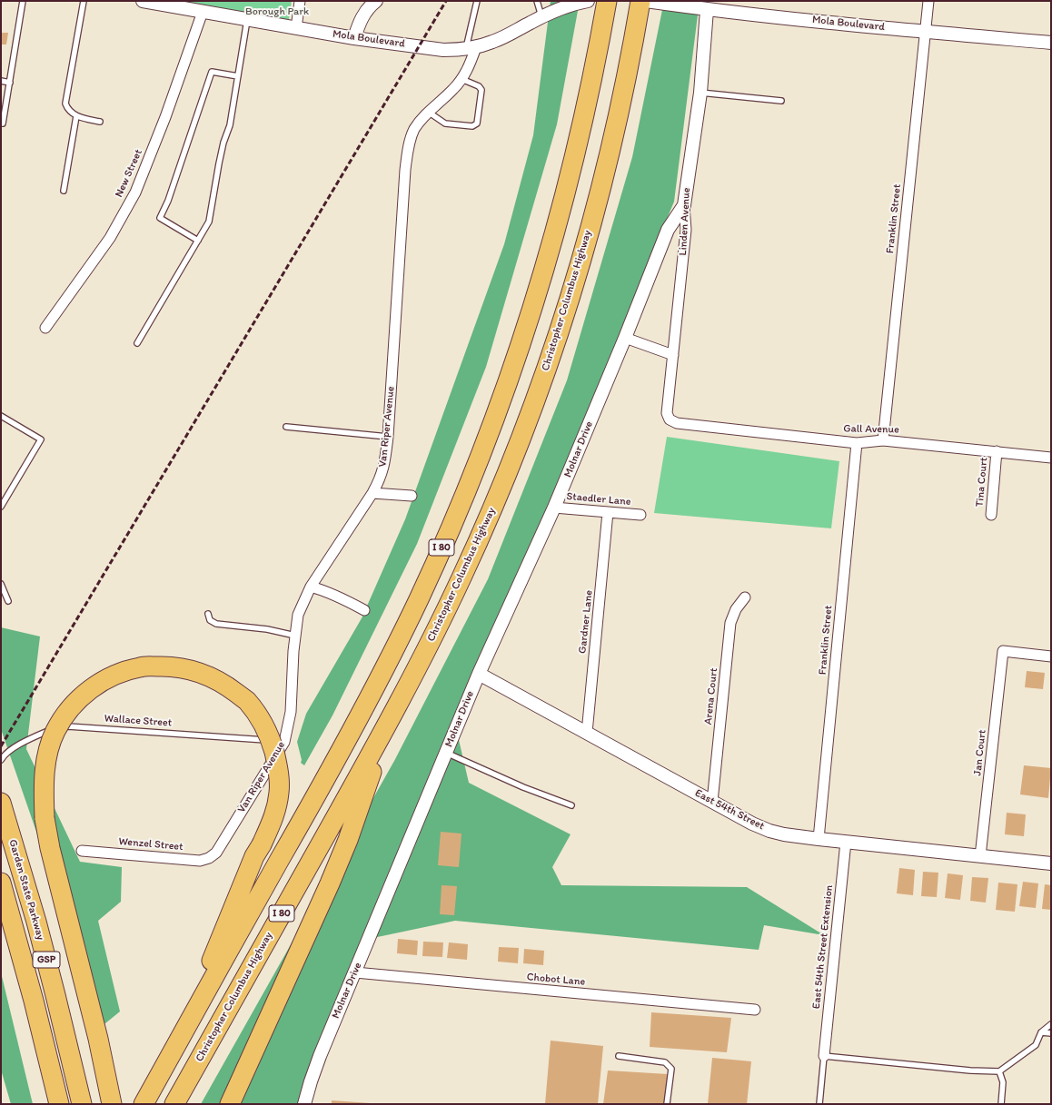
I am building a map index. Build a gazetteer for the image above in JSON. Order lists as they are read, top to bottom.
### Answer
{
  "streets": {
    "highway": [
      "Christopher Columbus Highway",
      "I 80",
      "Garden State Parkway",
      "GSP"
    ],
    "street": [
      "Mola Boulevard",
      "New Street",
      "Franklin Street",
      "Linden Avenue",
      "Van Riper Avenue",
      "Gall Avenue",
      "Molnar Drive",
      "Tina Court",
      "Staedler Lane",
      "Gardner Lane",
      "Arena Court",
      "Jan Court",
      "East 54th Street",
      "Wenzel Street",
      "East 54th Street Extension",
      "Chobot Lane"
    ],
    "lane": ["Wallace Street"]
  },
  "crossings": [
    ["Mola Boulevard", "New Street"],
    ["Mola Boulevard", "Franklin Street"],
    ["Mola Boulevard", "Linden Avenue"],
    ["Mola Boulevard", "Christopher Columbus Highway"],
    ["Mola Boulevard", "Van Riper Avenue"],
    ["Franklin Street", "Gall Avenue"],
    ["Franklin Street", "East 54th Street"],
    ["Linden Avenue", "Gall Avenue"],
    ["Linden Avenue", "Molnar Drive"],
    ["Van Riper Avenue", "Wallace Street"],
    ["Van Riper Avenue", "Wenzel Street"],
    ["Gall Avenue", "Tina Court"],
    ["Molnar Drive", "Staedler Lane"],
    ["Molnar Drive", "East 54th Street"],
    ["Molnar Drive", "Chobot Lane"],
    ["Staedler Lane", "Gardner Lane"],
    ["Gardner Lane", "East 54th Street"],
    ["Arena Court", "East 54th Street"],
    ["Jan Court", "East 54th Street"],
    ["East 54th Street", "East 54th Street Extension"]
  ],
  "parks": ["Borough Park"]
}
